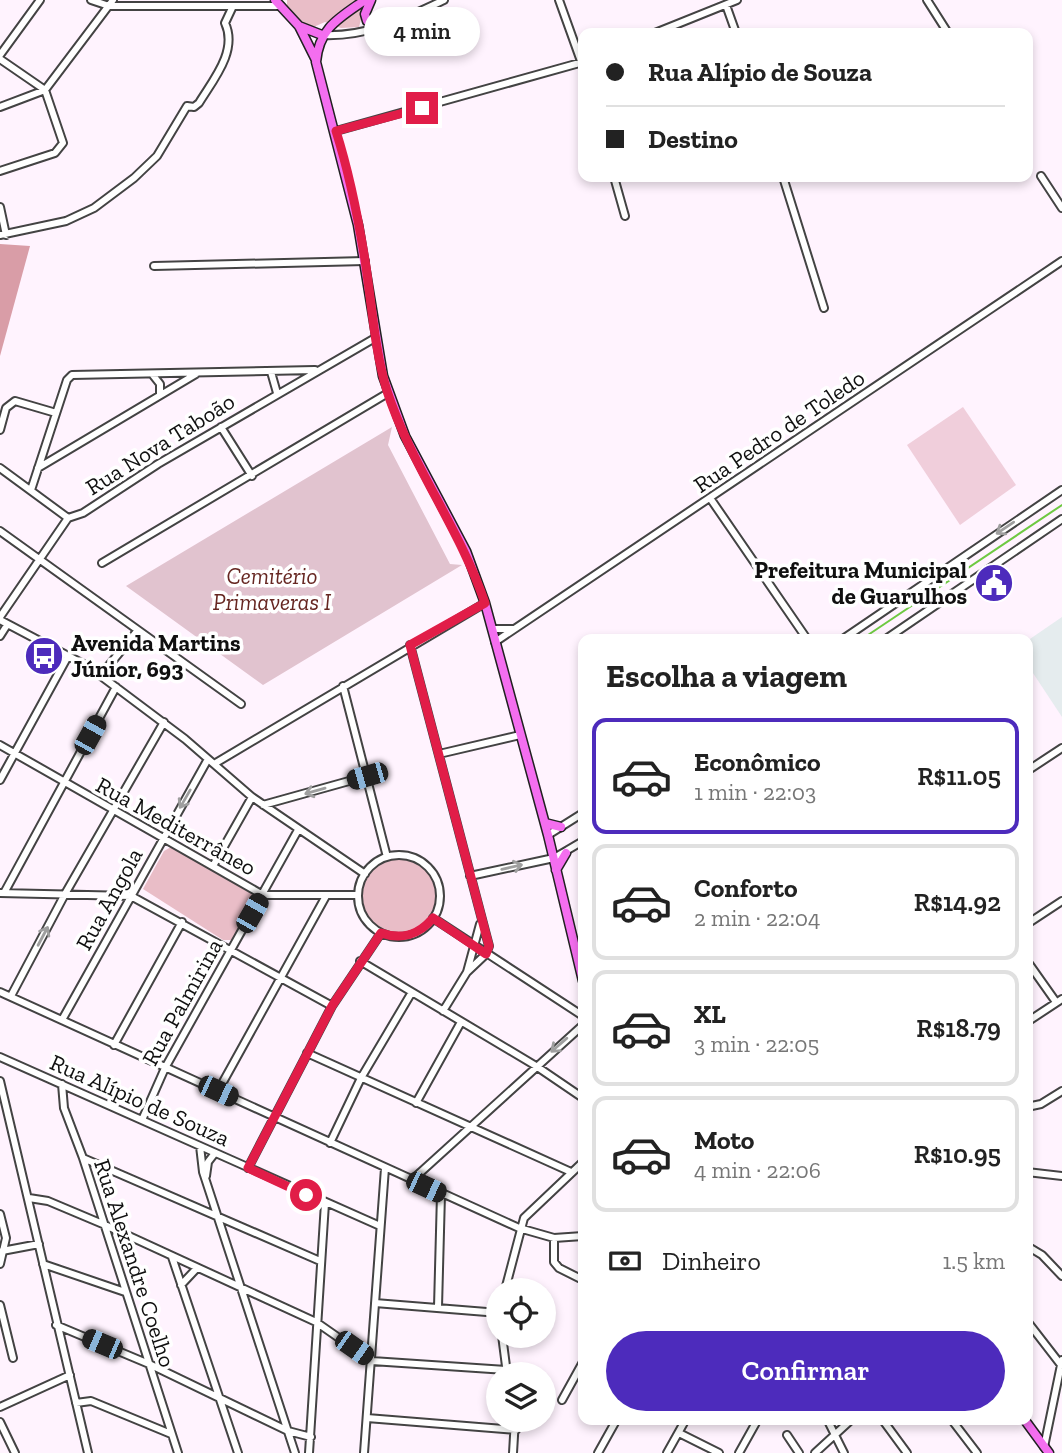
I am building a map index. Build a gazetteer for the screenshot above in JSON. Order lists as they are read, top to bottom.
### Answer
{
  "streets": {
    "street": [
      "Rua Pedro de Toledo",
      "Rua Nova Taboão",
      "Rua Mediterrâneo",
      "Rua Angola",
      "Rua Palmirina",
      "Rua Alípio de Souza",
      "Rua Alexandre Coelho"
    ]
  },
  "crossings": [
    ["Rua Mediterrâneo", "Rua Angola"],
    ["Rua Mediterrâneo", "Rua Palmirina"],
    ["Rua Palmirina", "Rua Alípio de Souza"],
    ["Rua Alípio de Souza", "Rua Alexandre Coelho"]
  ],
  "parks": ["Cemitério Primaveras I"],
  "places": {
    "public building": ["Prefeitura Municipal de Guarulhos"],
    "bus stop": ["Avenida Martins Júnior, 693"]
  },
  "page": {
    "bubble": "4 min",
    "banner": ["Rua Alípio de Souza", "Destino"],
    "heading": "Escolha a viagem",
    "list": [
      {
        "name": "Econômico",
        "note": "1 min · 22:03",
        "value": "R$11.05"
      },
      {
        "name": "Conforto",
        "note": "2 min · 22:04",
        "value": "R$14.92"
      },
      {
        "name": "XL",
        "note": "3 min · 22:05",
        "value": "R$18.79"
      },
      {
        "name": "Moto",
        "note": "4 min · 22:06",
        "value": "R$10.95"
      }
    ],
    "pay": ["Dinheiro", "1.5 km"],
    "buttons": "Confirmar"
  }
}
